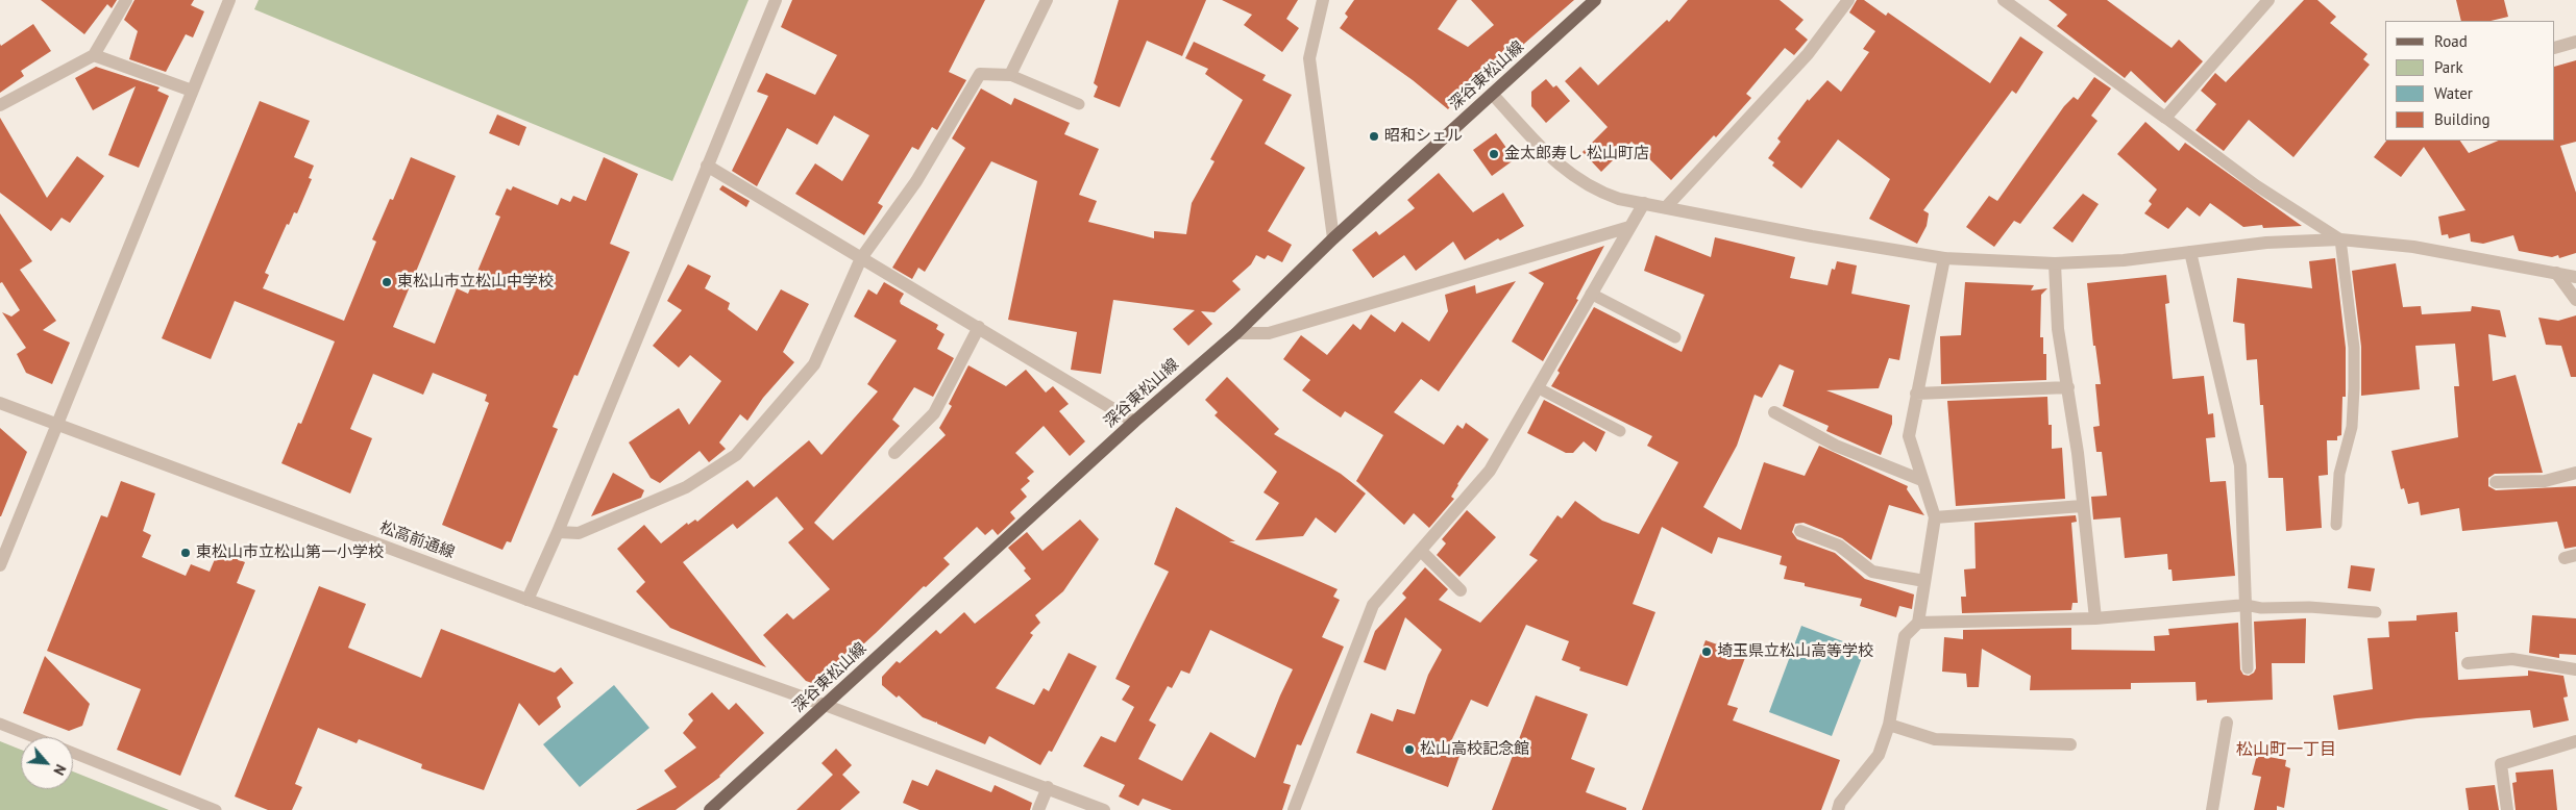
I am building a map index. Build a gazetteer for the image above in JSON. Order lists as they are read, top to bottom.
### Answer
{
  "streets": {
    "main road": ["深谷東松山線"],
    "street": ["松高前通線"]
  },
  "crossings": [
    ["深谷東松山線", "松高前通線"]
  ],
  "districts": ["松山町一丁目"],
  "places": [
    "昭和シェル",
    "金太郎寿し 松山町店",
    "東松山市立松山中学校",
    "東松山市立松山第一小学校",
    "埼玉県立松山高等学校",
    "松山高校記念館"
  ],
  "legend": [
    "Road",
    "Park",
    "Water",
    "Building"
  ],
  "north": "bottom right"
}
